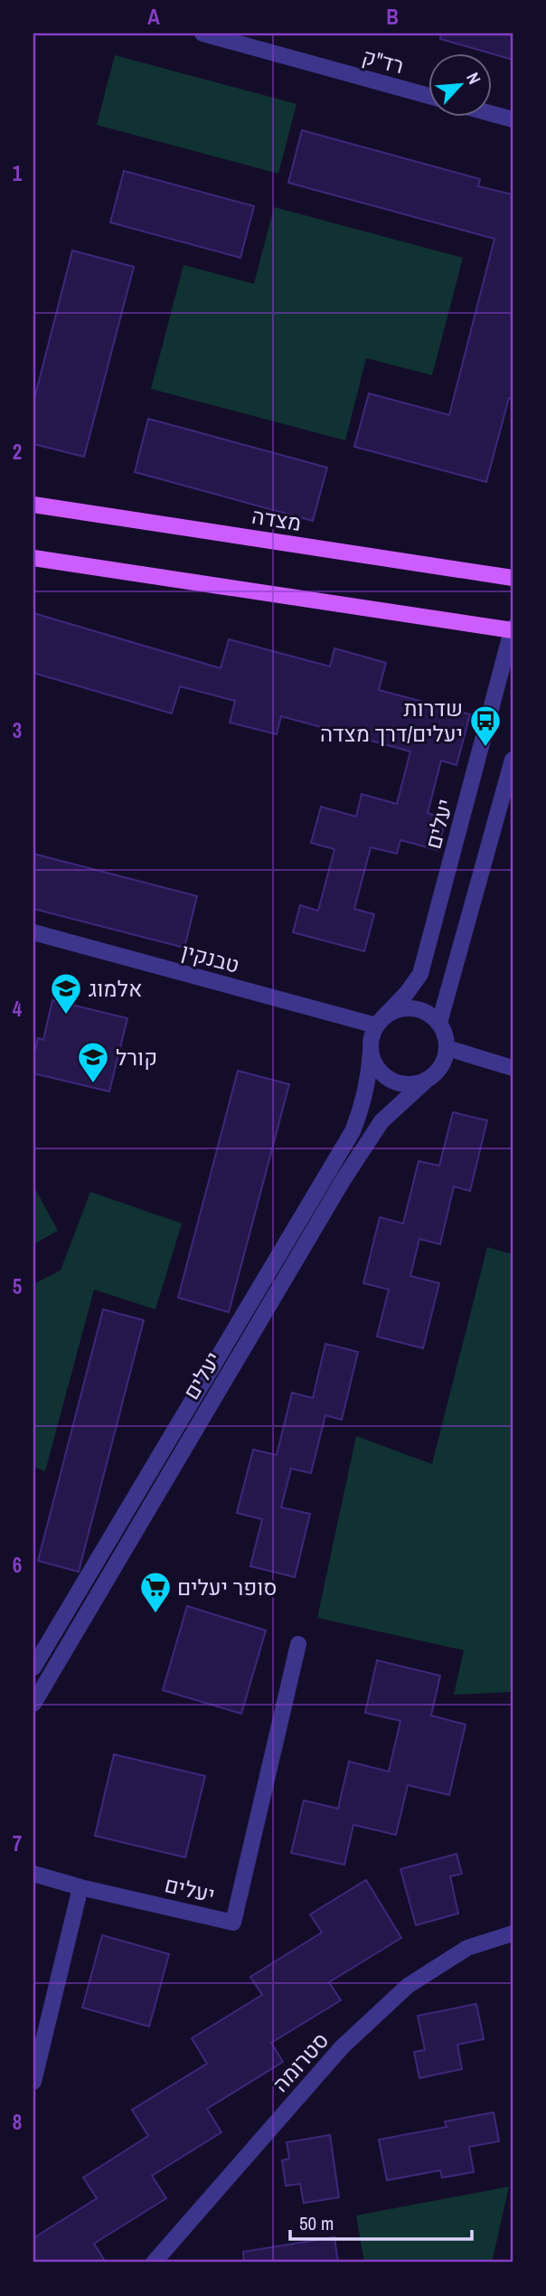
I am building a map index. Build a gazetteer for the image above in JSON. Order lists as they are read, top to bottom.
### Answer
{
  "streets": {
    "main road": ["מצדה"],
    "street": [
      "רד\"ק",
      "יעלים",
      "טבנקין",
      "סטרומה"
    ]
  },
  "crossings": [
    ["יעלים", "טבנקין"]
  ],
  "places": {
    "bus stop": ["שדרות יעלים/דרך מצדה"],
    "school or university": ["אלמוג", "קורל"],
    "supermarket": ["סופר יעלים"]
  },
  "scale_bar": "50 m",
  "north": "top right",
  "grid": {
    "columns": ["A", "B"],
    "rows": [
      "1",
      "2",
      "3",
      "4",
      "5",
      "6",
      "7",
      "8"
    ]
  }
}
